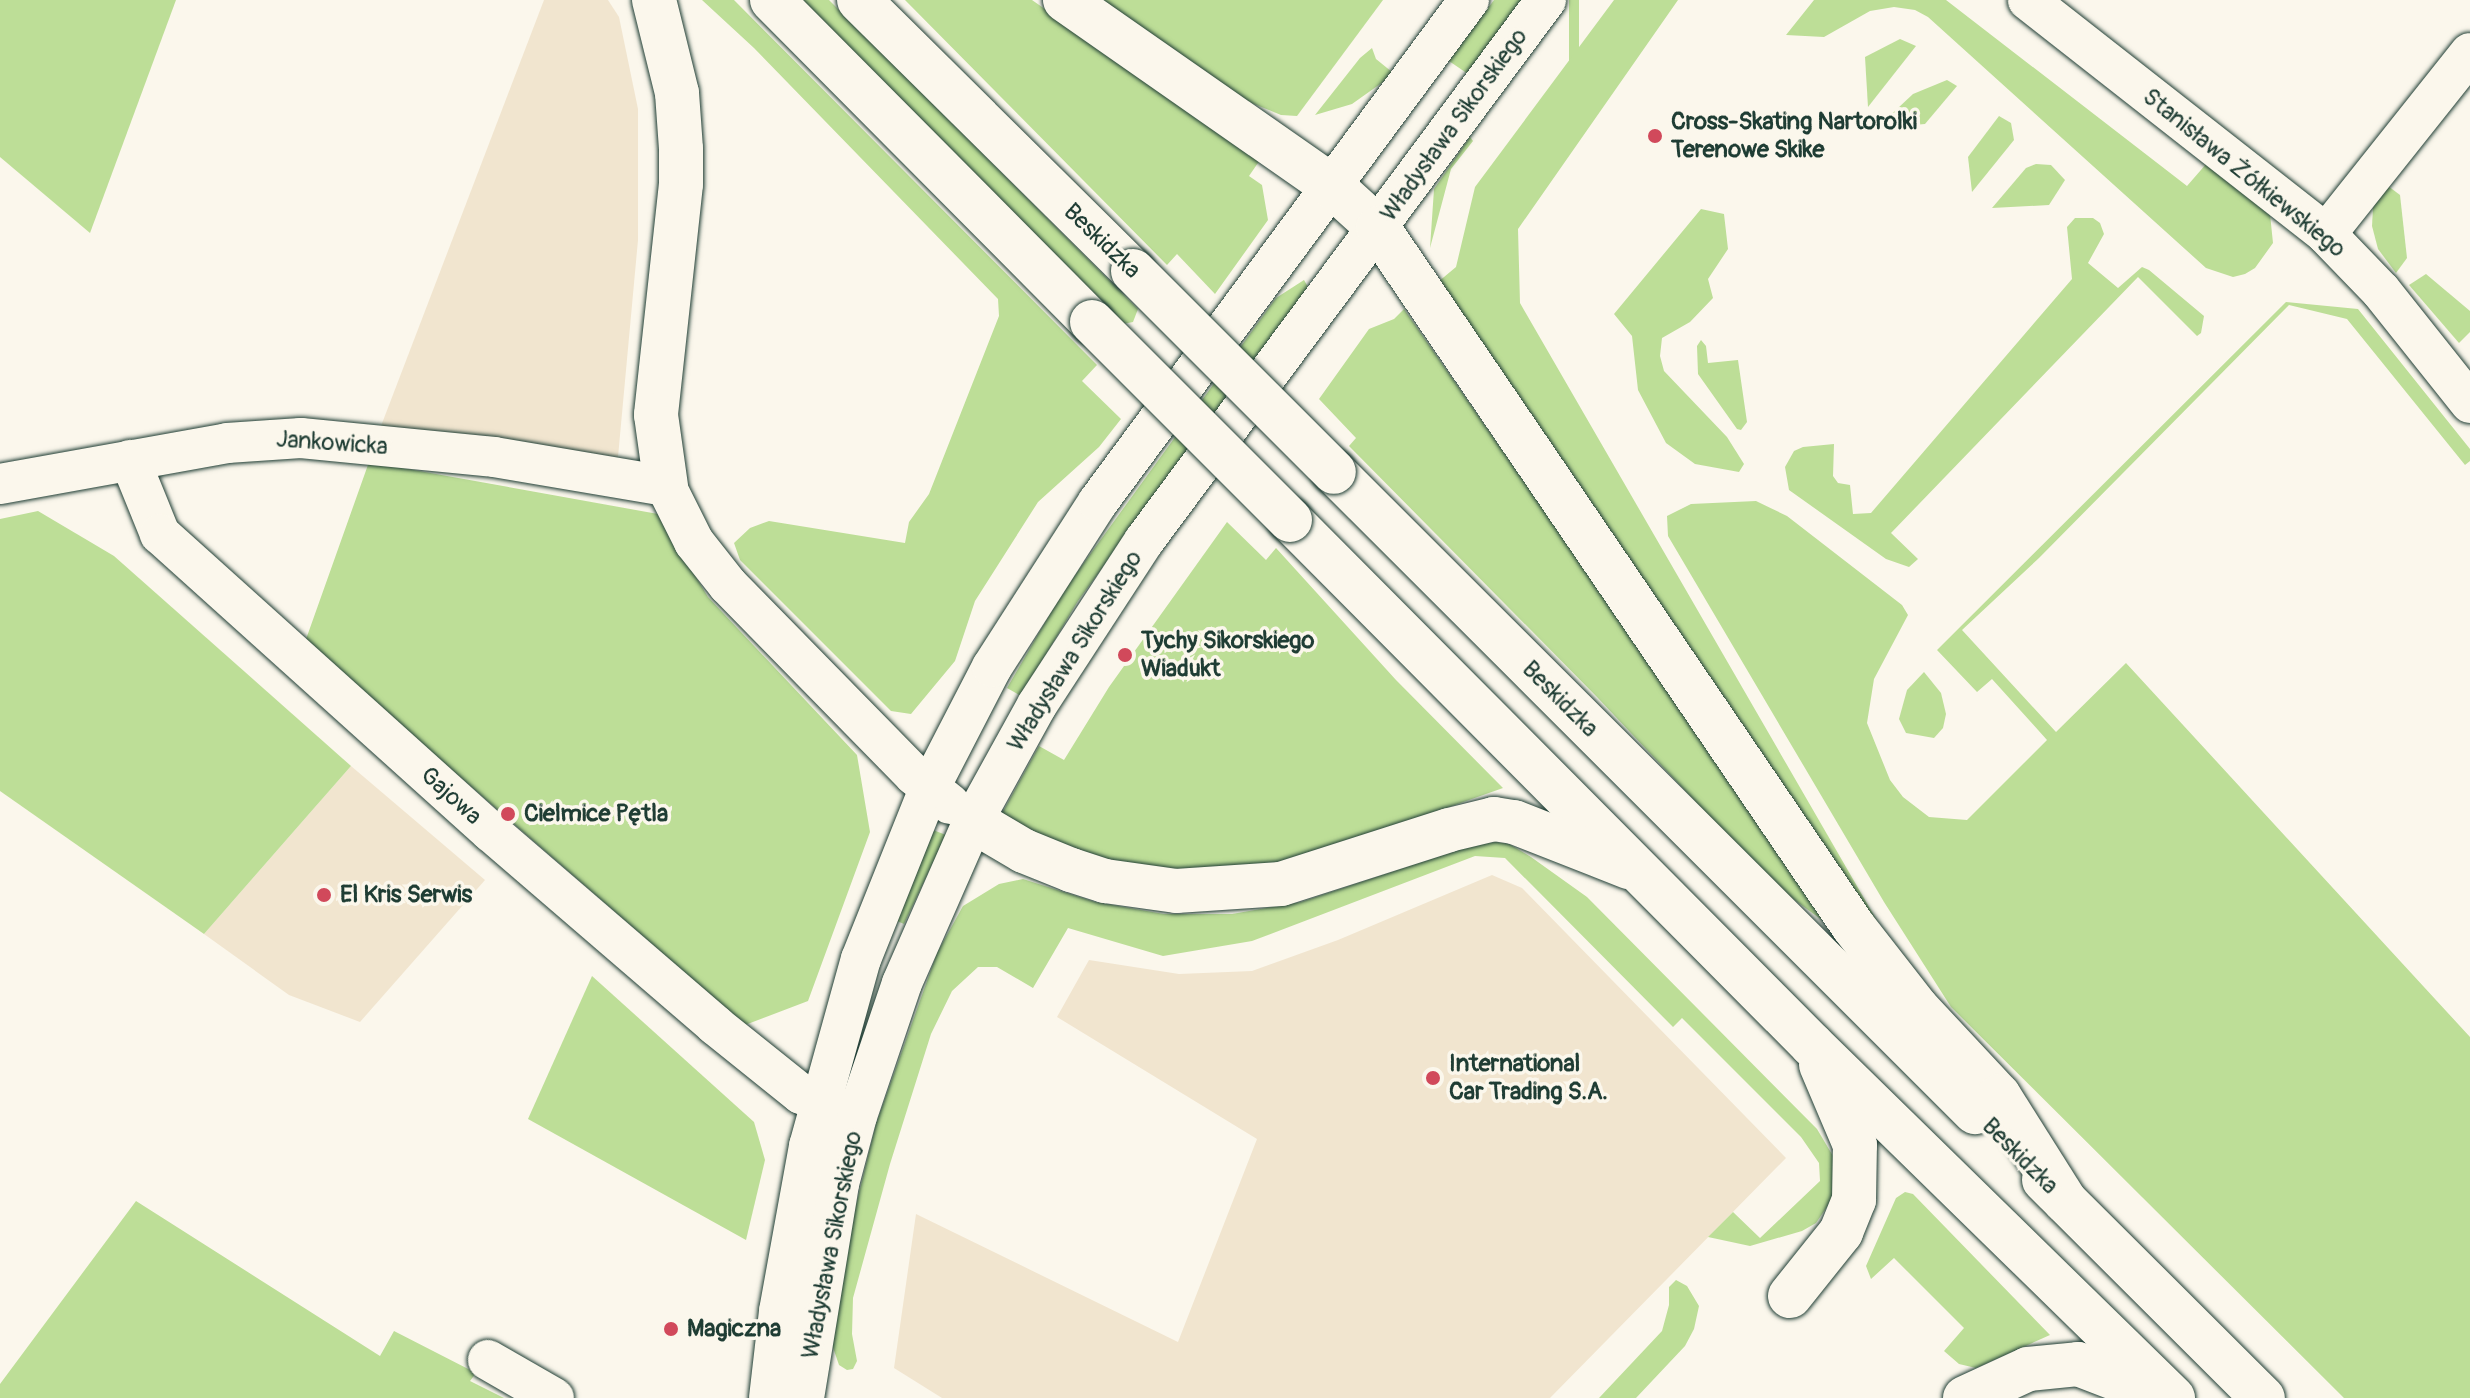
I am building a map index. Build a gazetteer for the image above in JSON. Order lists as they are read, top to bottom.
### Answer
{
  "streets": {
    "main road": ["Beskidzka"],
    "street": [
      "Władysława Sikorskiego",
      "Stanisława Żółkiewskiego",
      "Jankowicka",
      "Gajowa"
    ]
  },
  "crossings": [
    ["Władysława Sikorskiego", "Gajowa"],
    ["Jankowicka", "Gajowa"]
  ],
  "places": [
    "Cross-Skating Nartorolki Terenowe Skike",
    "Tychy Sikorskiego Wiadukt",
    "Cielmice Pętla",
    "El Kris Serwis",
    "International Car Trading S.A.",
    "Magiczna"
  ]
}
